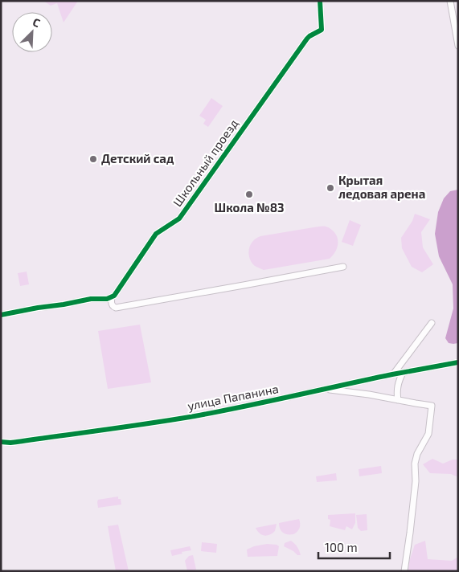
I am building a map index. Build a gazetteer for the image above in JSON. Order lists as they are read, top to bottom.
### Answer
{
  "streets": {
    "street": ["Школьный проезд", "улица Папанина"]
  },
  "places": ["Детский сад", "Крытая ледовая арена", "Школа №83"],
  "scale_bar": "100 m",
  "north": "top right"
}
